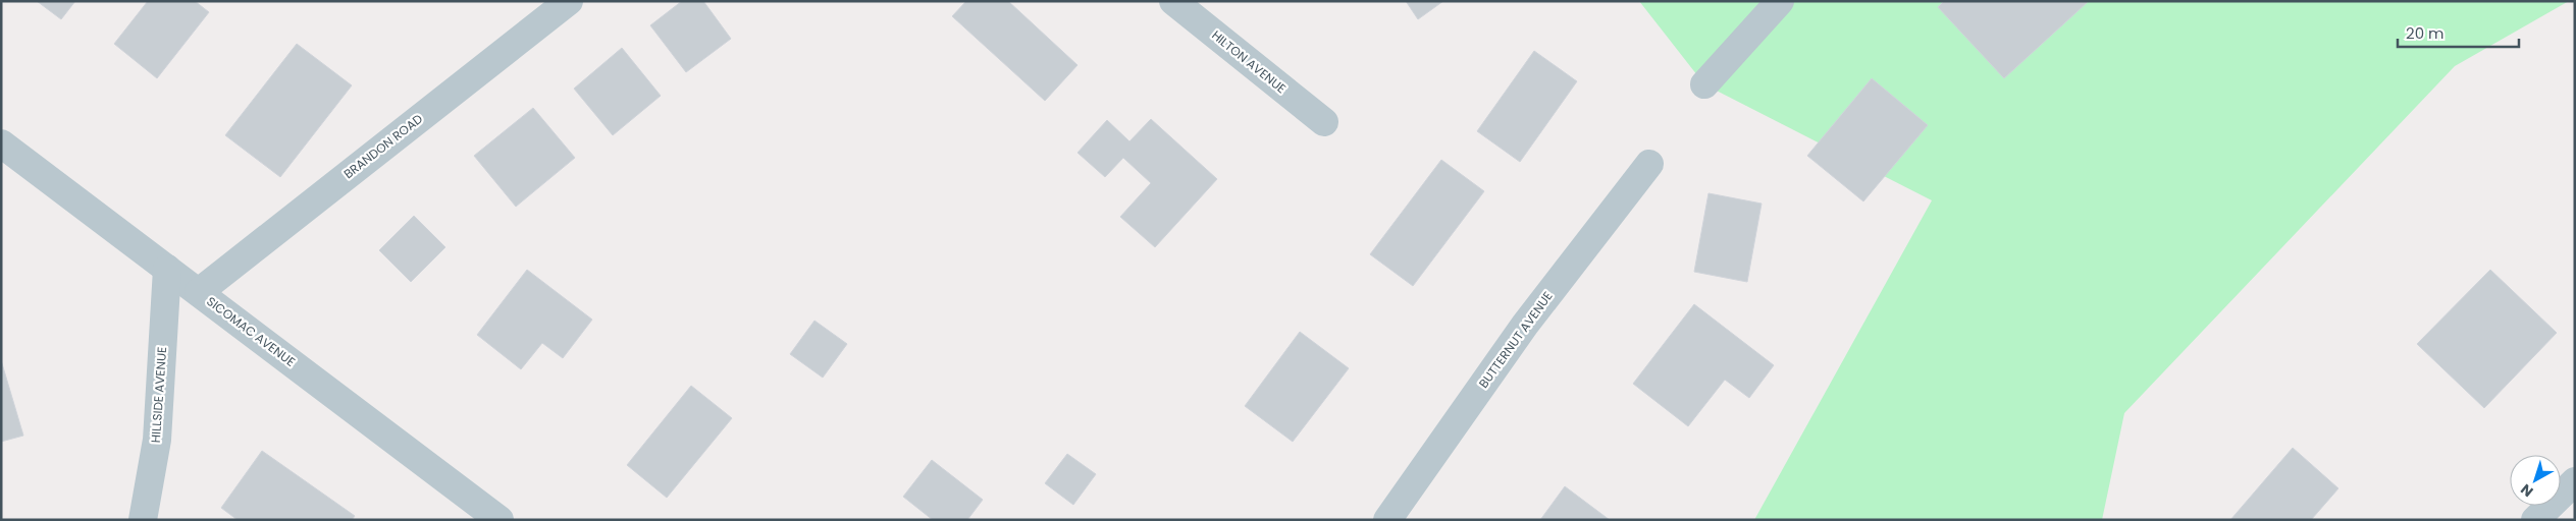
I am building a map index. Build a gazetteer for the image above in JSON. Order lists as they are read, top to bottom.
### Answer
{
  "streets": {
    "street": [
      "HILTON AVENUE",
      "BRANDON ROAD",
      "SICOMAC AVENUE",
      "BUTTERNUT AVENUE",
      "HILLSIDE AVENUE"
    ]
  },
  "crossings": [
    ["BRANDON ROAD", "SICOMAC AVENUE"],
    ["SICOMAC AVENUE", "HILLSIDE AVENUE"]
  ],
  "scale_bar": "20 m",
  "north": "bottom left"
}
